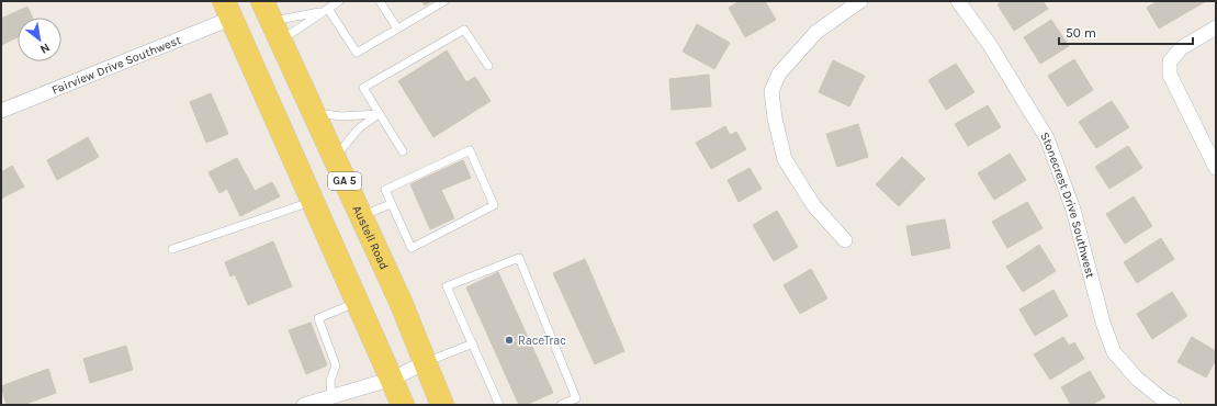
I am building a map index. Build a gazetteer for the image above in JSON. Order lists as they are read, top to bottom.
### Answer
{
  "streets": {
    "main road": ["GA 5", "Austell Road"],
    "street": ["Fairview Drive Southwest", "Stonecrest Drive Southwest"]
  },
  "places": ["RaceTrac"],
  "scale_bar": "50 m",
  "north": "bottom right"
}
